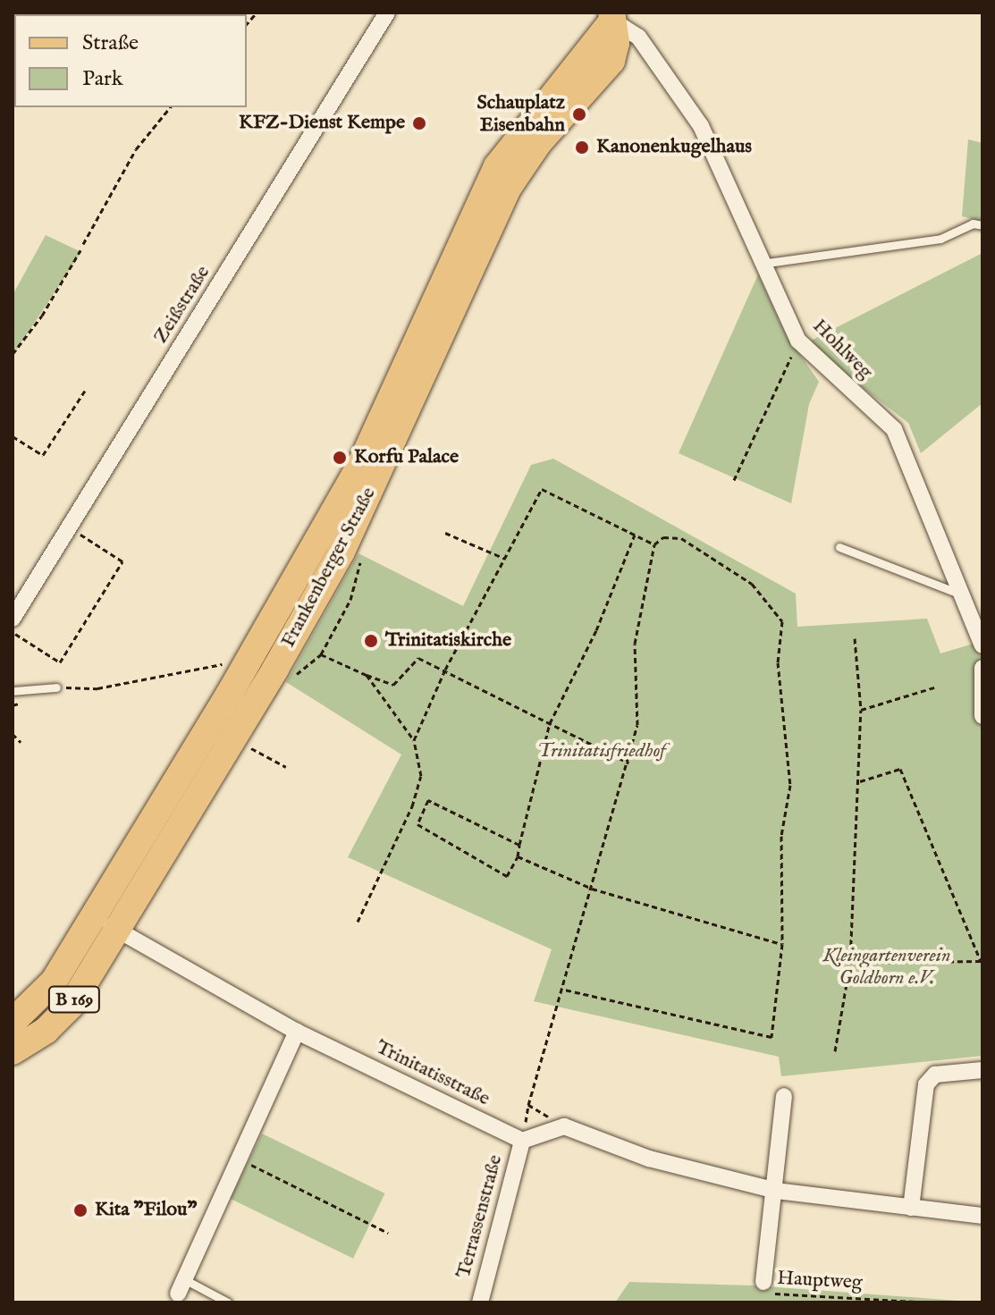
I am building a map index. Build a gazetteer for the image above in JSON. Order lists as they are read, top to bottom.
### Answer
{
  "streets": {
    "main road": ["Frankenberger Straße", "B 169"],
    "street": [
      "Zeißstraße",
      "Hohlweg",
      "Trinitatisstraße",
      "Terrassenstraße"
    ],
    "path": ["Hauptweg"]
  },
  "crossings": [
    ["Hohlweg", "Frankenberger Straße"],
    ["Frankenberger Straße", "Trinitatisstraße"],
    ["Trinitatisstraße", "Terrassenstraße"]
  ],
  "parks": ["Trinitatisfriedhof", "Kleingartenverein Goldborn e.V."],
  "places": [
    "Schauplatz Eisenbahn",
    "KFZ-Dienst Kempe",
    "Kanonenkugelhaus",
    "Korfu Palace",
    "Trinitatiskirche",
    "Kita \"Filou\""
  ],
  "legend": ["Straße", "Park"]
}
